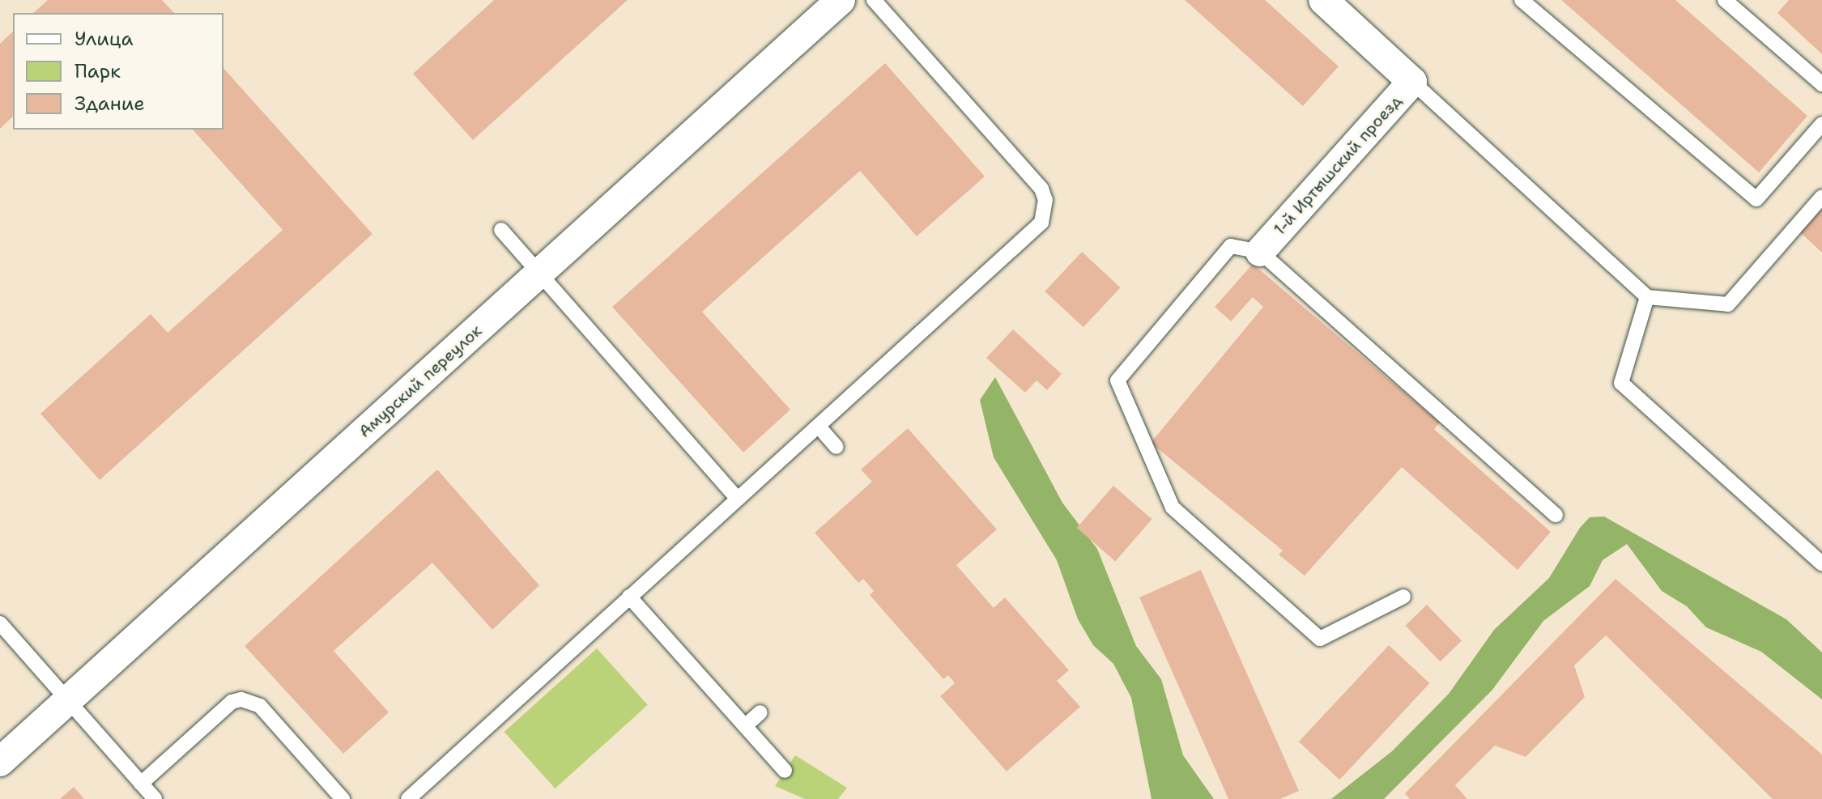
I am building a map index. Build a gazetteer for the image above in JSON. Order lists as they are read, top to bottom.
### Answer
{
  "streets": {
    "street": ["1-й Иртышский проезд", "Амурский переулок"]
  },
  "legend": ["Улица", "Парк", "Здание"]
}
